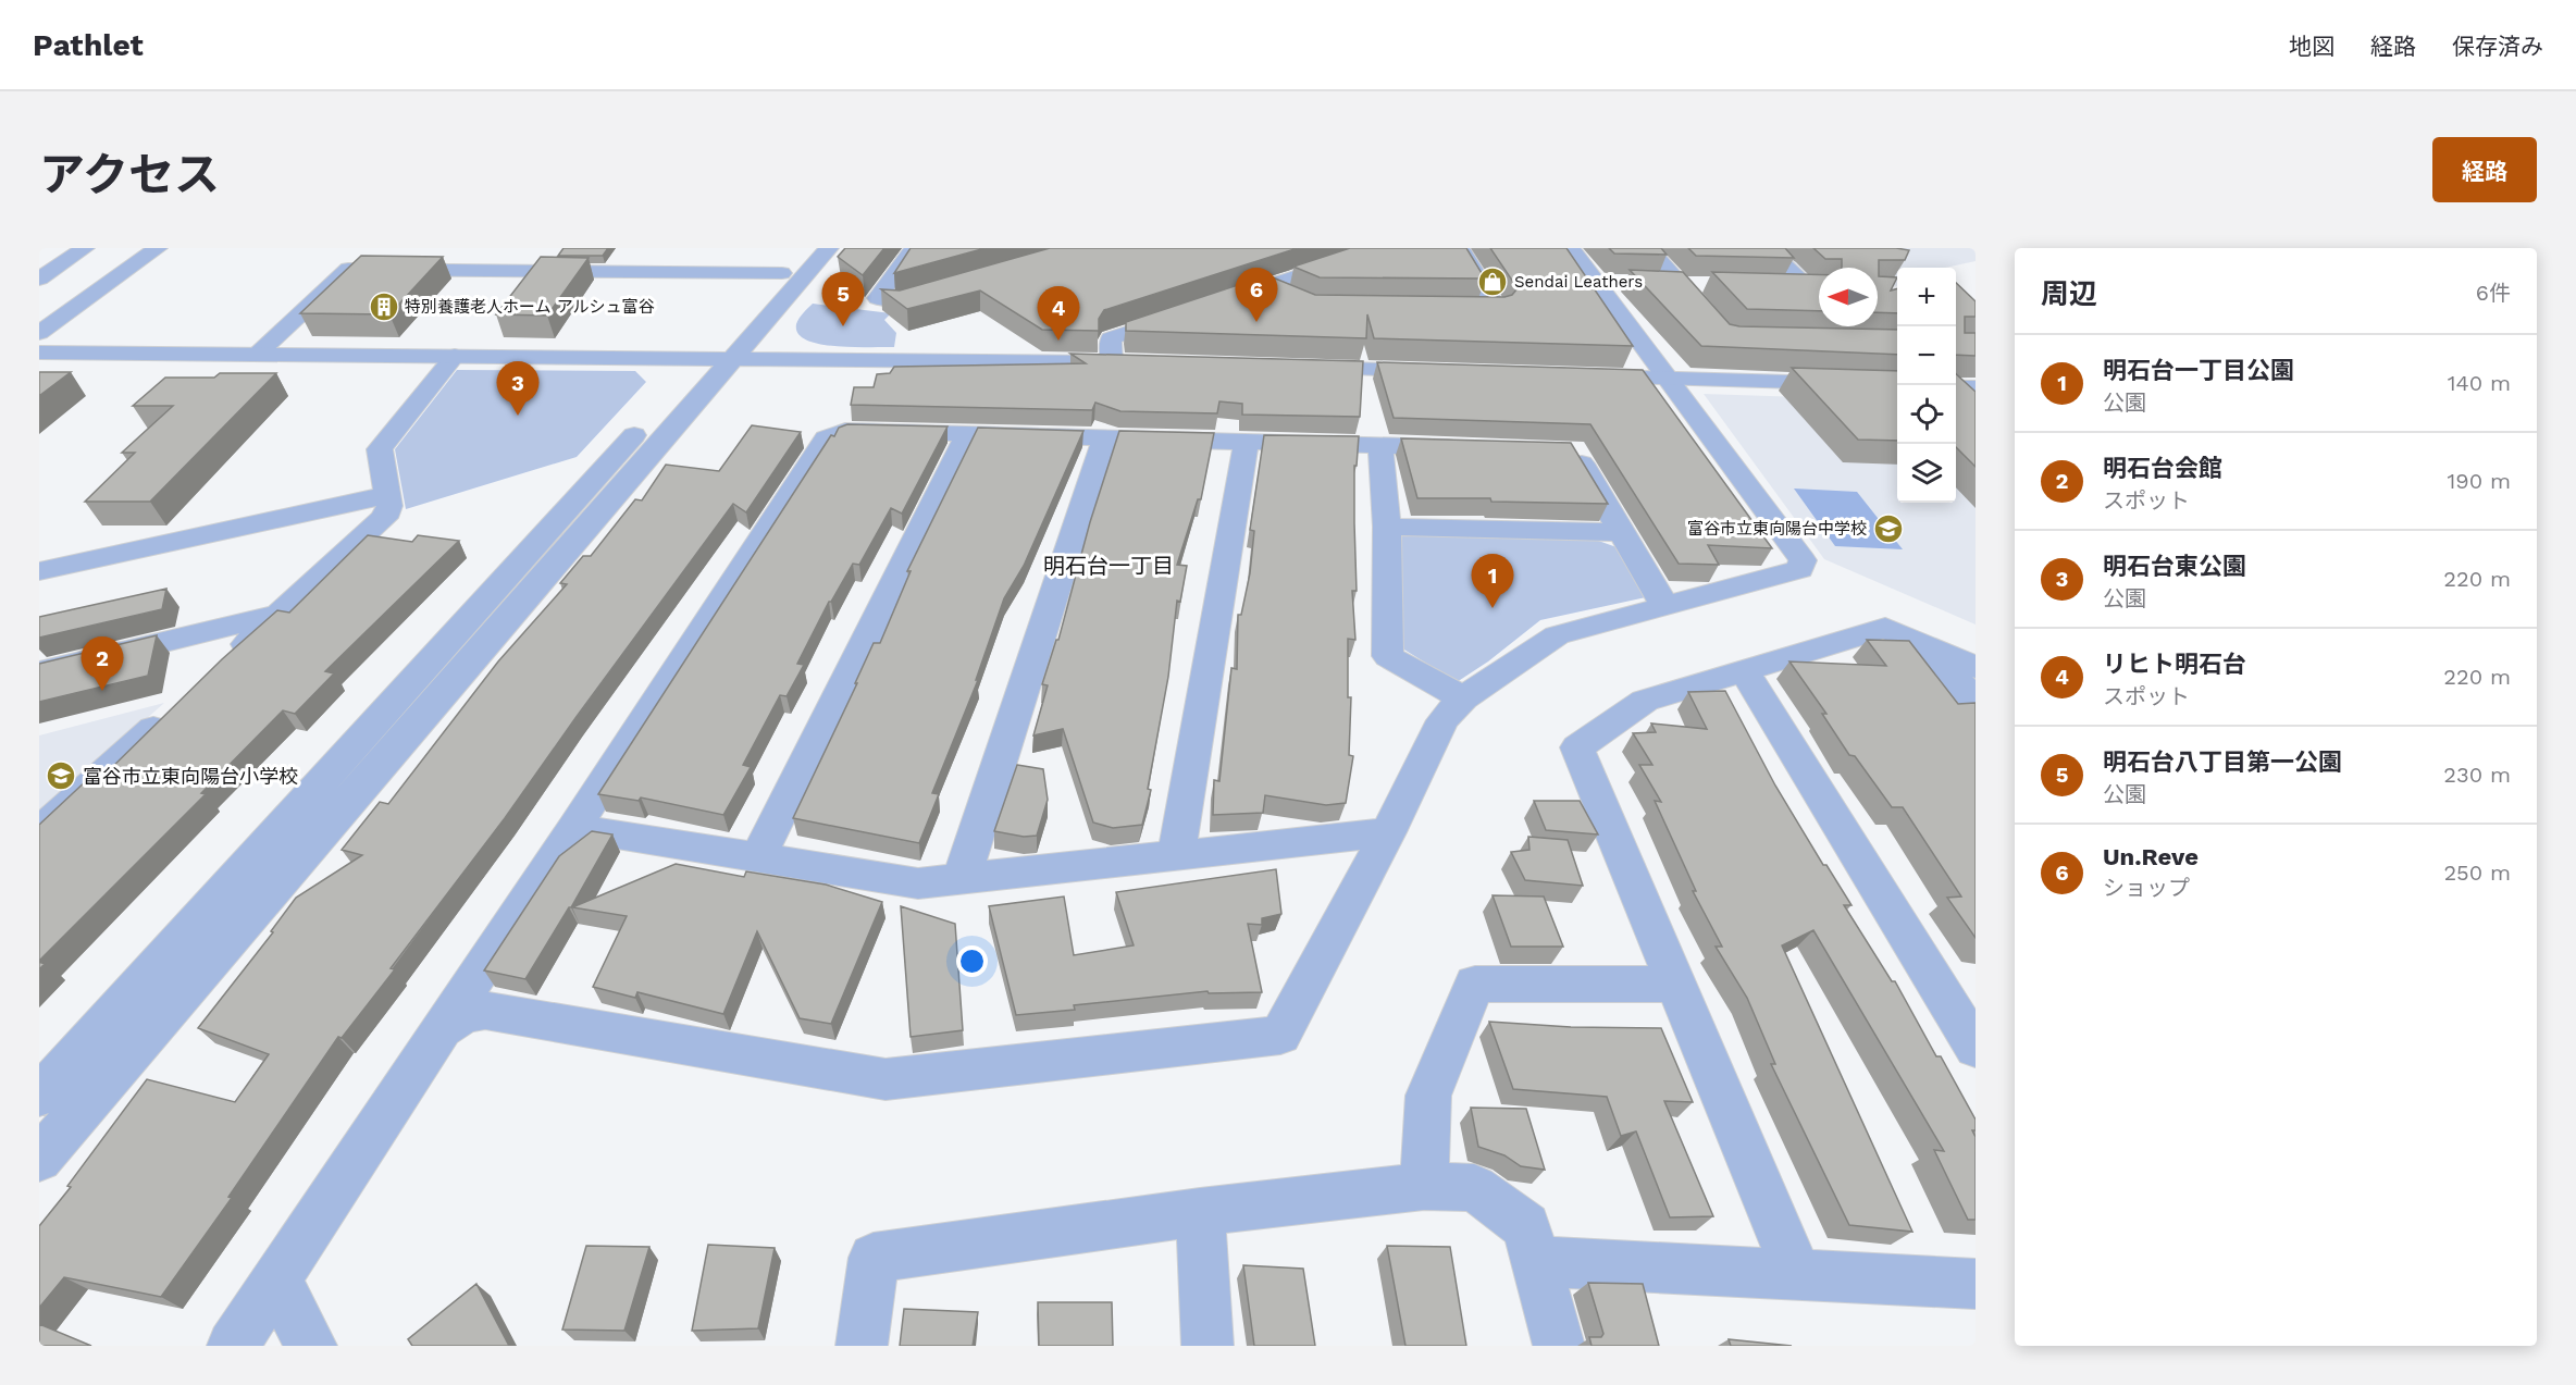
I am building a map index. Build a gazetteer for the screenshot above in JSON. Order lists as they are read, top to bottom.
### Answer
{
  "districts": ["明石台一丁目"],
  "places": {
    "shop": ["Sendai Leathers"],
    "building": ["特別養護老人ホーム アルシュ富谷"],
    "school or university": ["富谷市立東向陽台中学校", "富谷市立東向陽台小学校"]
  },
  "north": "left",
  "page": {
    "header": "Pathlet",
    "nav": ["地図", "経路", "保存済み"],
    "title": "アクセス",
    "buttons": "経路",
    "heading": ["周辺", "6件"],
    "map_buttons": ["+", "−"],
    "pins": [
      "6",
      "5",
      "4",
      "3",
      "1",
      "2"
    ],
    "list": [
      {
        "mark": "1",
        "name": "明石台一丁目公園",
        "note": "公園",
        "value": "140 m"
      },
      {
        "mark": "2",
        "name": "明石台会館",
        "note": "スポット",
        "value": "190 m"
      },
      {
        "mark": "3",
        "name": "明石台東公園",
        "note": "公園",
        "value": "220 m"
      },
      {
        "mark": "4",
        "name": "リヒト明石台",
        "note": "スポット",
        "value": "220 m"
      },
      {
        "mark": "5",
        "name": "明石台八丁目第一公園",
        "note": "公園",
        "value": "230 m"
      },
      {
        "mark": "6",
        "name": "Un.Reve",
        "note": "ショップ",
        "value": "250 m"
      }
    ]
  }
}
